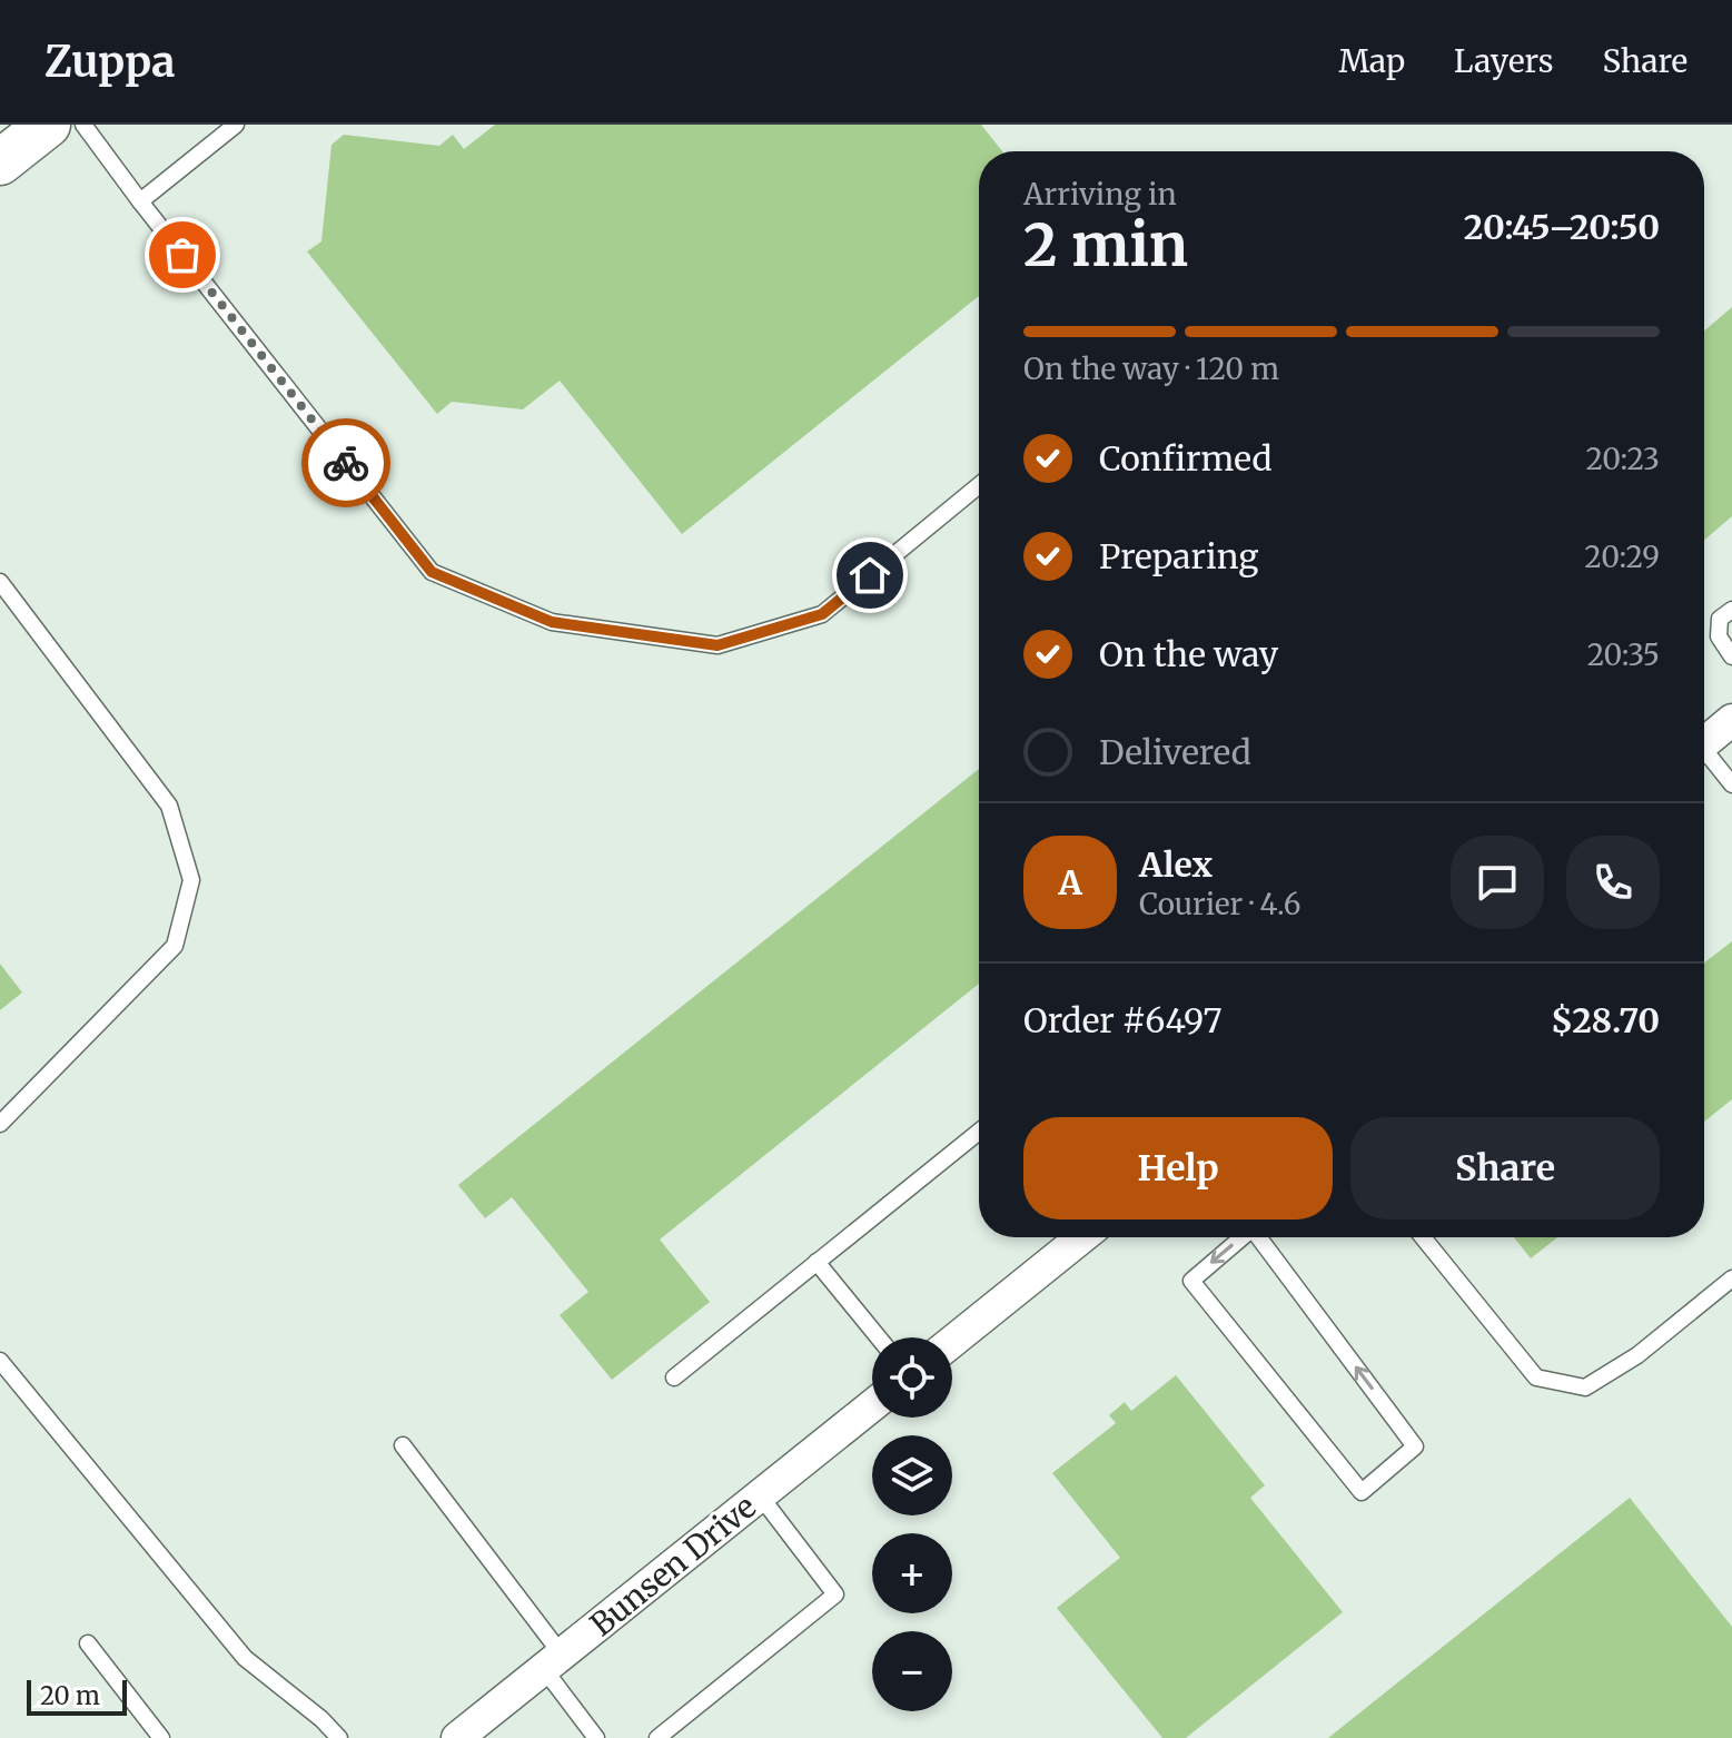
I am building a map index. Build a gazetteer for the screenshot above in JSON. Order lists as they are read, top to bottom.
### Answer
{
  "streets": {
    "street": ["Bunsen Drive"]
  },
  "scale_bar": "20 m",
  "page": {
    "header": "Zuppa",
    "nav": ["Map", "Layers", "Share"],
    "heading": ["2 min", "Arriving in", "20:45–20:50"],
    "panel": [
      "Alex",
      "Courier · 4.6",
      "Order #6497",
      "$28.70"
    ],
    "bar": "On the way · 120 m",
    "list": [
      ["Confirmed", "20:23"],
      ["Preparing", "20:29"],
      ["On the way", "20:35"],
      "Delivered"
    ],
    "round": "A",
    "buttons": ["Help", "Share"],
    "map_buttons": ["+", "−"],
    "scale": "20 m"
  }
}
